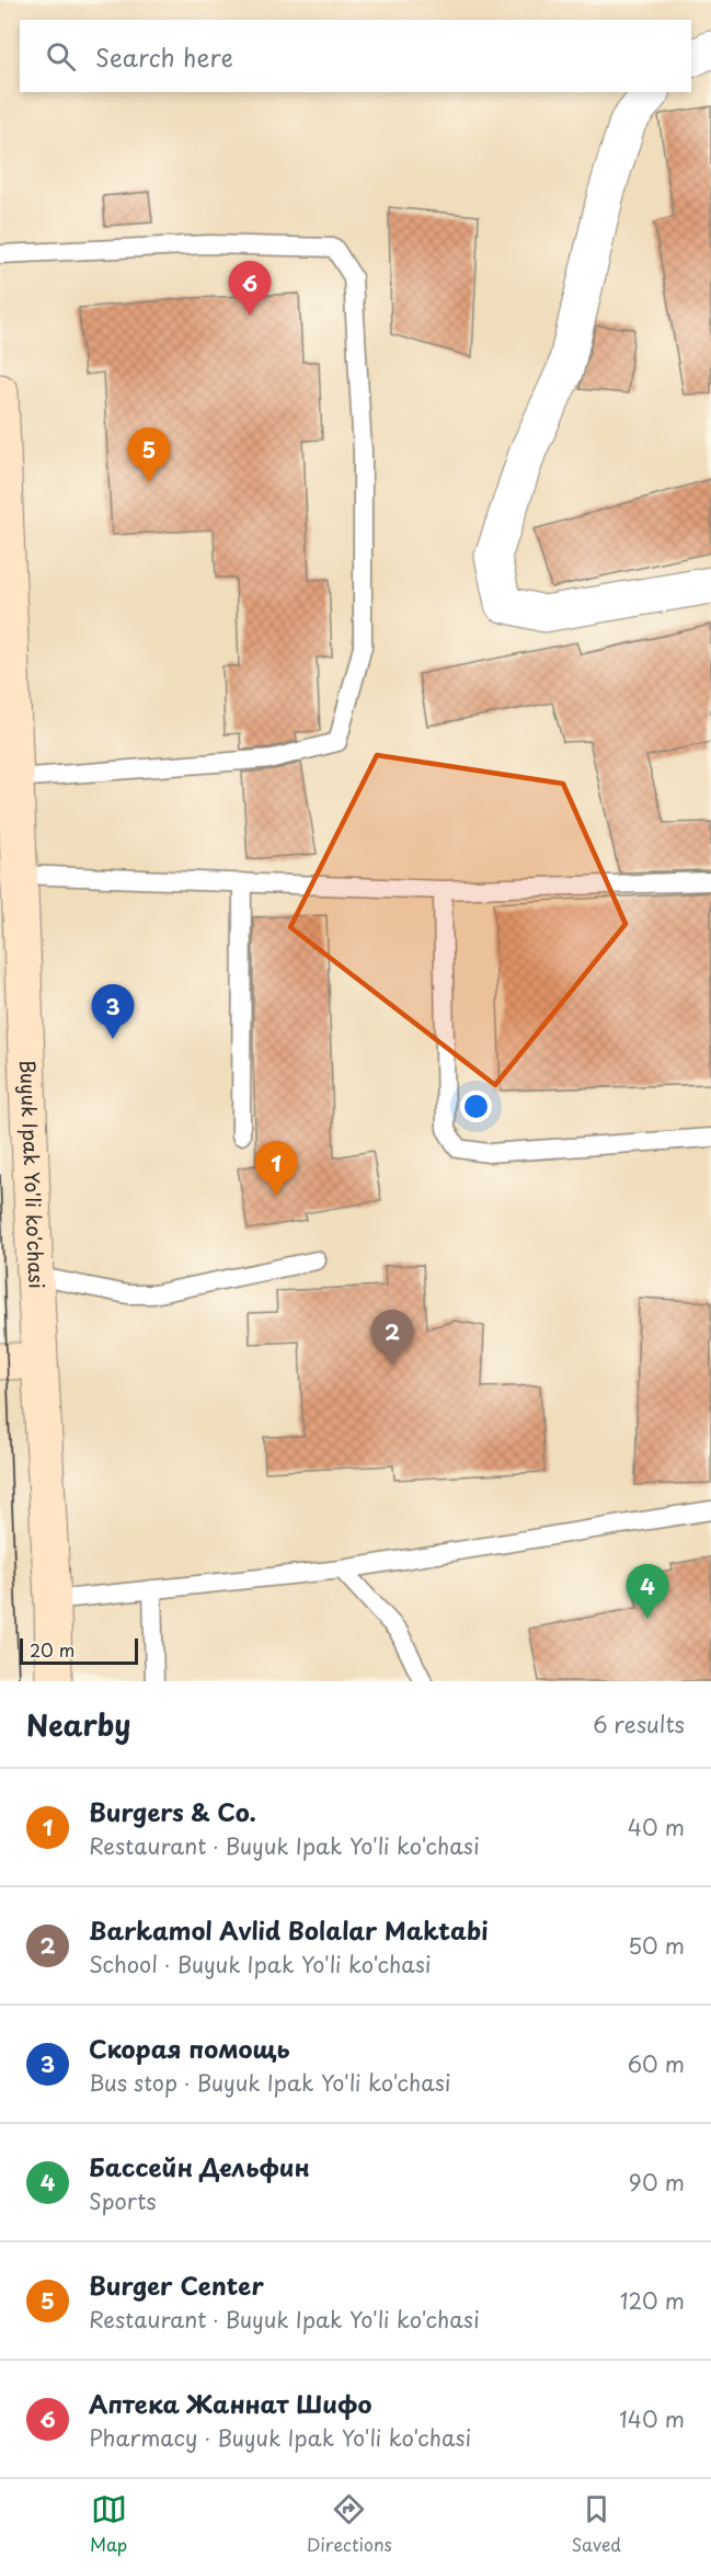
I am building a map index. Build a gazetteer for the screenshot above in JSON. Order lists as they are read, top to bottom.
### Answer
{
  "streets": {
    "main road": ["Buyuk Ipak Yo'li ko'chasi"]
  },
  "scale_bar": "20 m",
  "page": {
    "search": "Search here",
    "pins": [
      "6",
      "5",
      "3",
      "1",
      "2",
      "4"
    ],
    "scale": "20 m",
    "heading": ["Nearby", "6 results"],
    "list": [
      {
        "mark": "1",
        "name": "Burgers & Co.",
        "note": "Restaurant · Buyuk Ipak Yo'li ko'chasi",
        "value": "40 m"
      },
      {
        "mark": "2",
        "name": "Barkamol Avlid Bolalar Maktabi",
        "note": "School · Buyuk Ipak Yo'li ko'chasi",
        "value": "50 m"
      },
      {
        "mark": "3",
        "name": "Скорая помощь",
        "note": "Bus stop · Buyuk Ipak Yo'li ko'chasi",
        "value": "60 m"
      },
      {
        "mark": "4",
        "name": "Бассейн Дельфин",
        "note": "Sports",
        "value": "90 m"
      },
      {
        "mark": "5",
        "name": "Burger Center",
        "note": "Restaurant · Buyuk Ipak Yo'li ko'chasi",
        "value": "120 m"
      },
      {
        "mark": "6",
        "name": "Аптека Жаннат Шифо",
        "note": "Pharmacy · Buyuk Ipak Yo'li ko'chasi",
        "value": "140 m"
      }
    ],
    "nav": ["Map", "Directions", "Saved"]
  }
}
